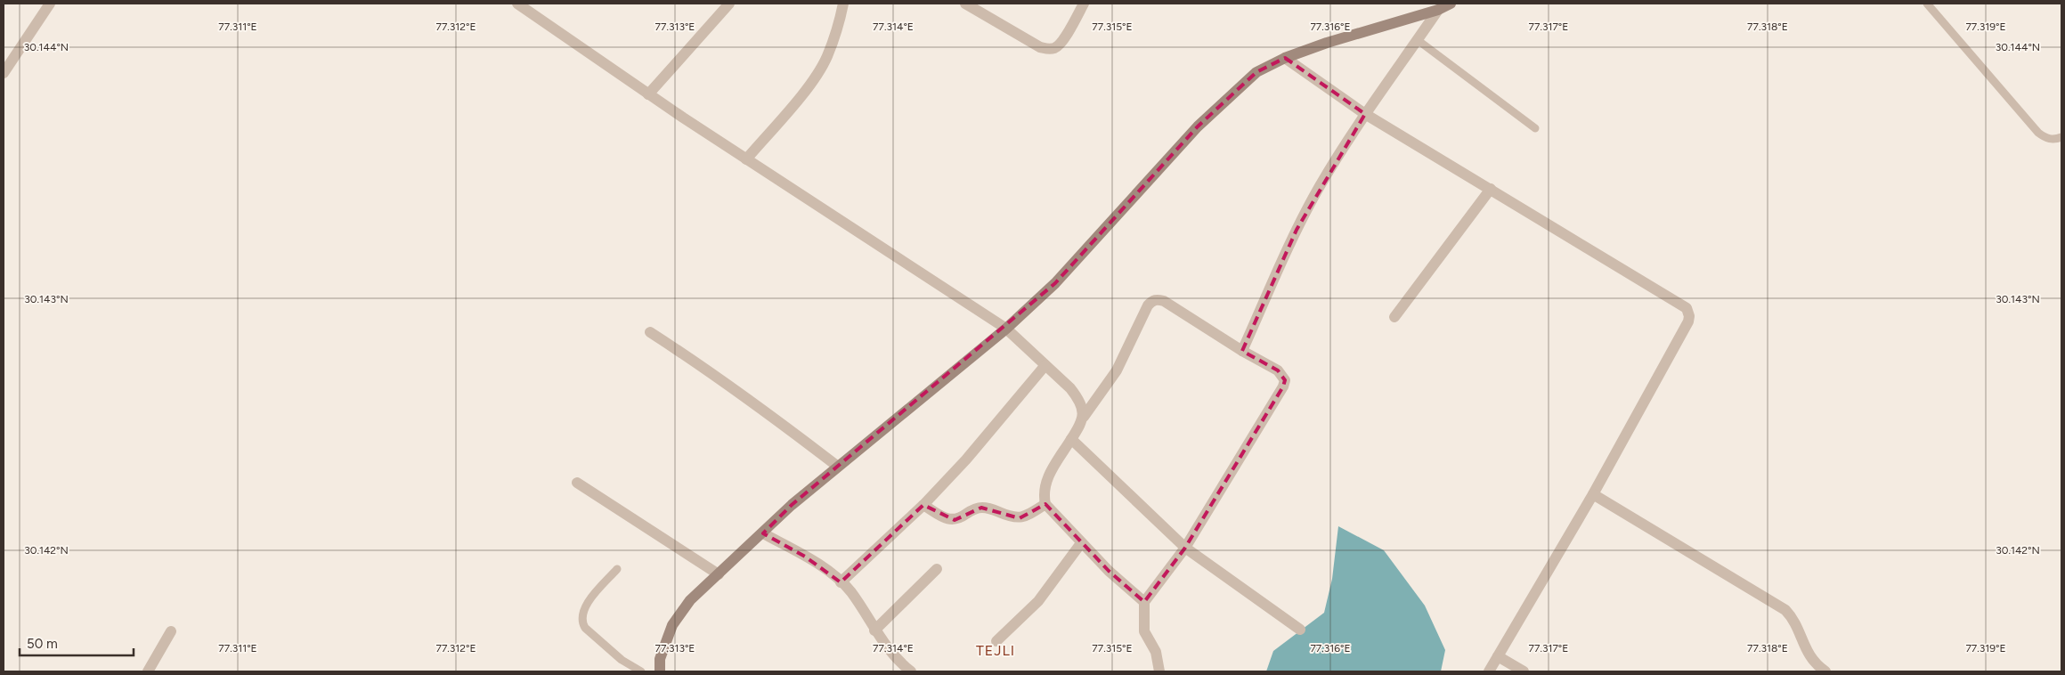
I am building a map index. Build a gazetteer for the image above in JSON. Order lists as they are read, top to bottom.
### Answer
{
  "districts": ["TEJLI"],
  "scale_bar": "50 m",
  "coordinates": [
    "77.311°E",
    "77.312°E",
    "77.313°E",
    "77.314°E",
    "77.315°E",
    "77.316°E",
    "77.317°E",
    "77.318°E",
    "77.319°E",
    "30.144°N",
    "30.143°N",
    "30.142°N"
  ]
}
